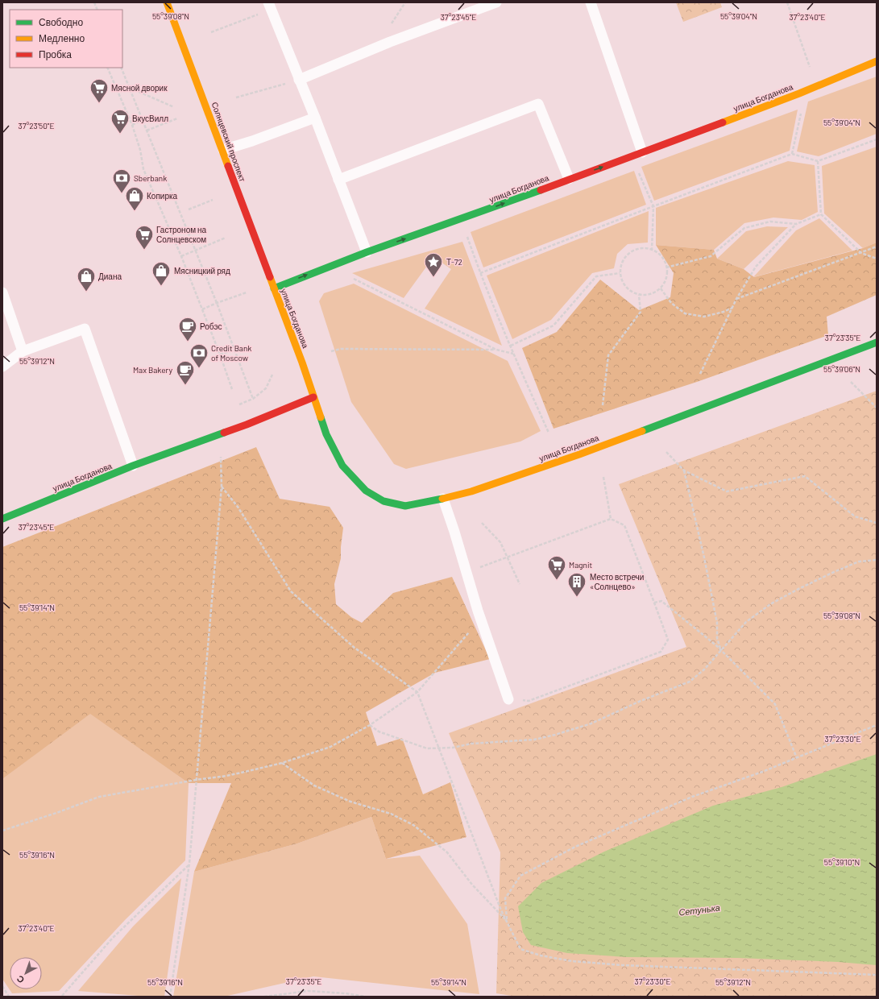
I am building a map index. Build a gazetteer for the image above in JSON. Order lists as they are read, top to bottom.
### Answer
{
  "streets": {
    "street": ["улица Богданова", "Солнцевский проспект"]
  },
  "crossings": [
    ["улица Богданова", "Солнцевский проспект"]
  ],
  "water": ["Сетунька"],
  "places": {
    "supermarket": [
      "Мясной дворик",
      "ВкусВилл",
      "Гастроном на Солнцевском",
      "Magnit"
    ],
    "bank": ["Sberbank", "Credit Bank of Moscow"],
    "shop": ["Копирка", "Мясницкий ряд", "Диана"],
    "place": ["Т-72"],
    "cafe": ["Робэс", "Max Bakery"],
    "building": ["Место встречи «Солнцево»"]
  },
  "legend": ["Свободно", "Медленно", "Пробка"],
  "north": "bottom left",
  "coordinates": [
    "55°39'08\"N",
    "55°39'04\"N",
    "37°23'40\"E",
    "37°23'45\"E",
    "37°23'50\"E",
    "37°23'35\"E",
    "55°39'12\"N",
    "55°39'06\"N",
    "55°39'14\"N",
    "37°23'30\"E",
    "55°39'16\"N",
    "55°39'10\"N"
  ]
}
